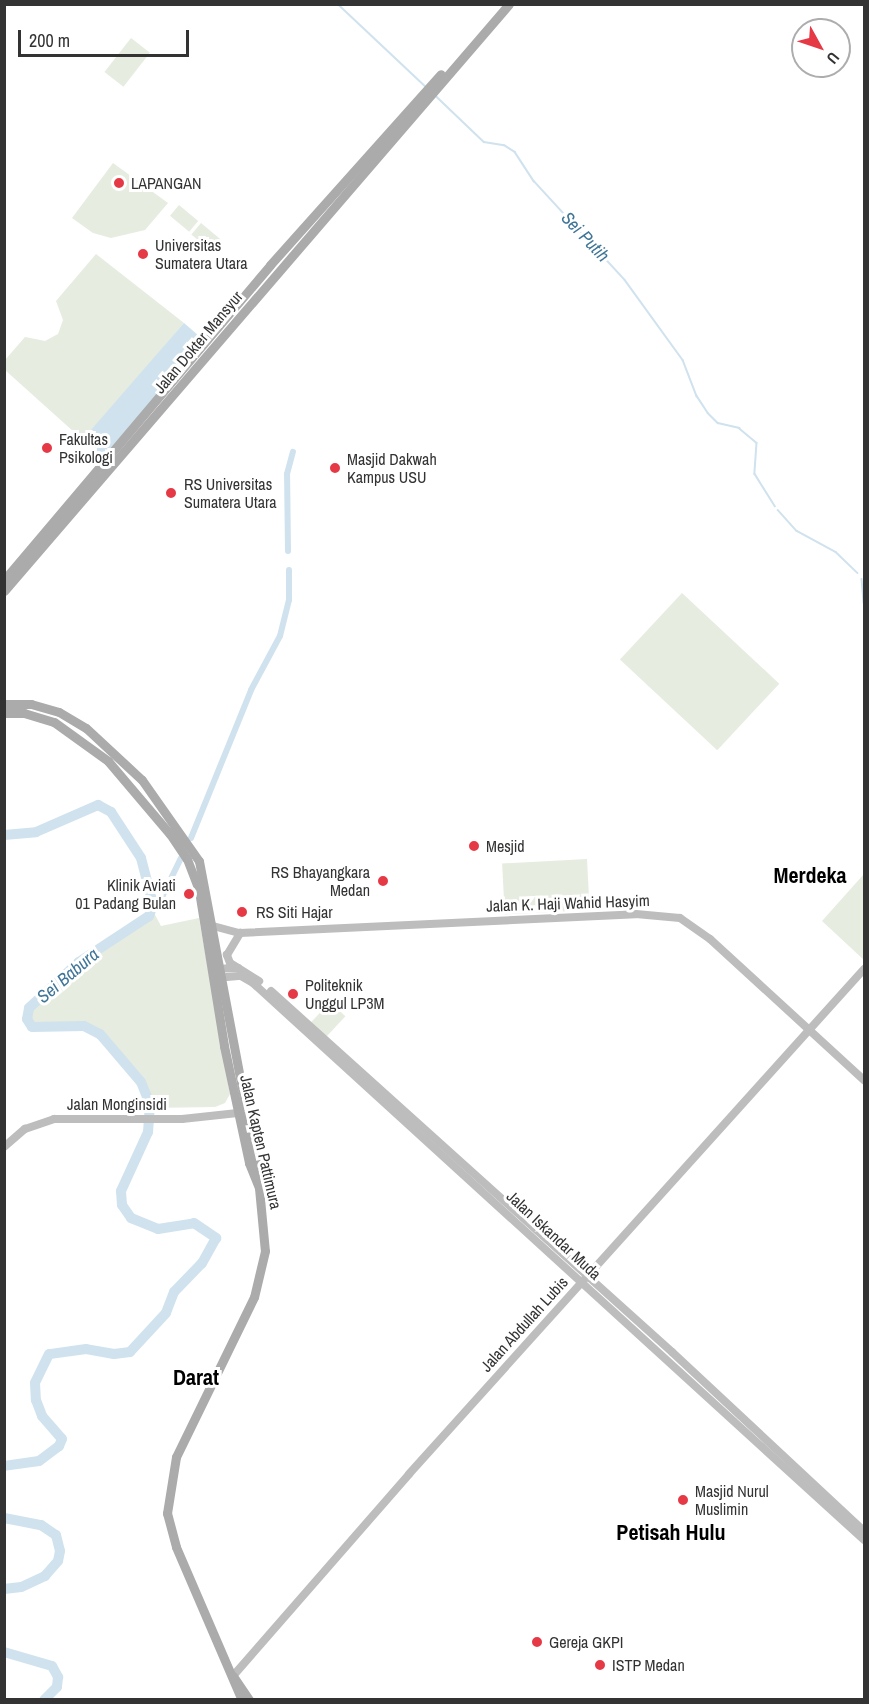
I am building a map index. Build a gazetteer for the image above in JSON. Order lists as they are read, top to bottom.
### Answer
{
  "streets": {
    "main road": ["Jalan Dokter Mansyur", "Jalan Kapten Pattimura"],
    "street": [
      "Jalan K. Haji Wahid Hasyim",
      "Jalan Monginsidi",
      "Jalan Iskandar Muda",
      "Jalan Abdullah Lubis"
    ]
  },
  "crossings": [
    ["Jalan K. Haji Wahid Hasyim", "Jalan Abdullah Lubis"],
    ["Jalan Monginsidi", "Jalan Kapten Pattimura"],
    ["Jalan Kapten Pattimura", "Jalan Iskandar Muda"],
    ["Jalan Kapten Pattimura", "Jalan Abdullah Lubis"],
    ["Jalan Iskandar Muda", "Jalan Abdullah Lubis"]
  ],
  "districts": ["Merdeka", "Darat", "Petisah Hulu"],
  "water": ["Sei Putih", "Sei Babura"],
  "places": [
    "LAPANGAN",
    "Universitas Sumatera Utara",
    "Fakultas Psikologi",
    "Masjid Dakwah Kampus USU",
    "RS Universitas Sumatera Utara",
    "Mesjid",
    "RS Bhayangkara Medan",
    "Klinik Aviati 01 Padang Bulan",
    "RS Siti Hajar",
    "Politeknik Unggul LP3M",
    "Masjid Nurul Muslimin",
    "Gereja GKPI",
    "ISTP Medan"
  ],
  "scale_bar": "200 m",
  "north": "bottom right"
}
